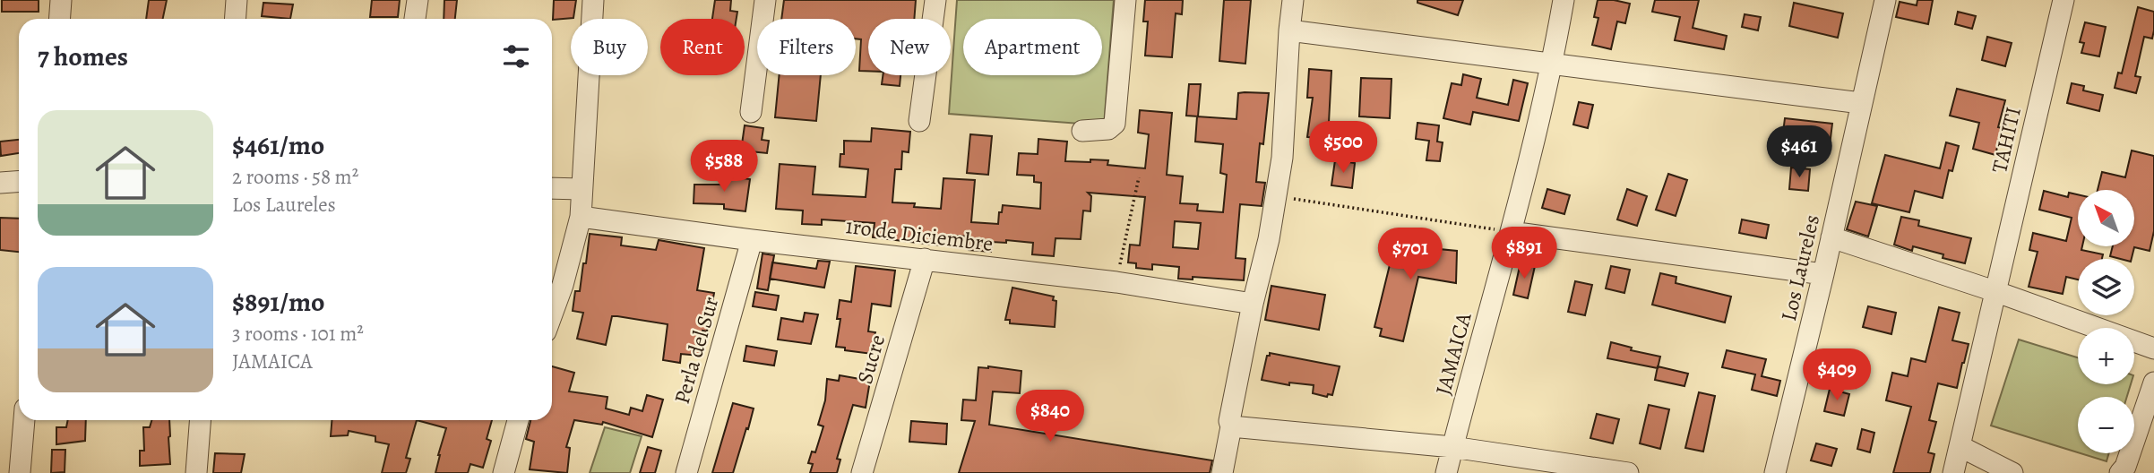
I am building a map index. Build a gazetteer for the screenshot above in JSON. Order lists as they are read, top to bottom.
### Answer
{
  "streets": {
    "street": [
      "TAHITI",
      "1ro de Diciembre",
      "Los Laureles",
      "Perla del Sur",
      "JAMAICA",
      "Sucre"
    ]
  },
  "crossings": [
    ["1ro de Diciembre", "Perla del Sur"],
    ["1ro de Diciembre", "Sucre"]
  ],
  "north": "top left",
  "page": {
    "chip": [
      "Buy",
      "Rent",
      "Filters",
      "New",
      "Apartment"
    ],
    "heading": "7 homes",
    "list": [
      {
        "name": "$461/mo",
        "note": "2 rooms · 58 m² · Los Laureles"
      },
      {
        "name": "$891/mo",
        "note": "3 rooms · 101 m² · JAMAICA"
      }
    ],
    "price": [
      "$500",
      "$461",
      "$588",
      "$891",
      "$701",
      "$409",
      "$840"
    ],
    "map_buttons": ["+", "−"]
  }
}
